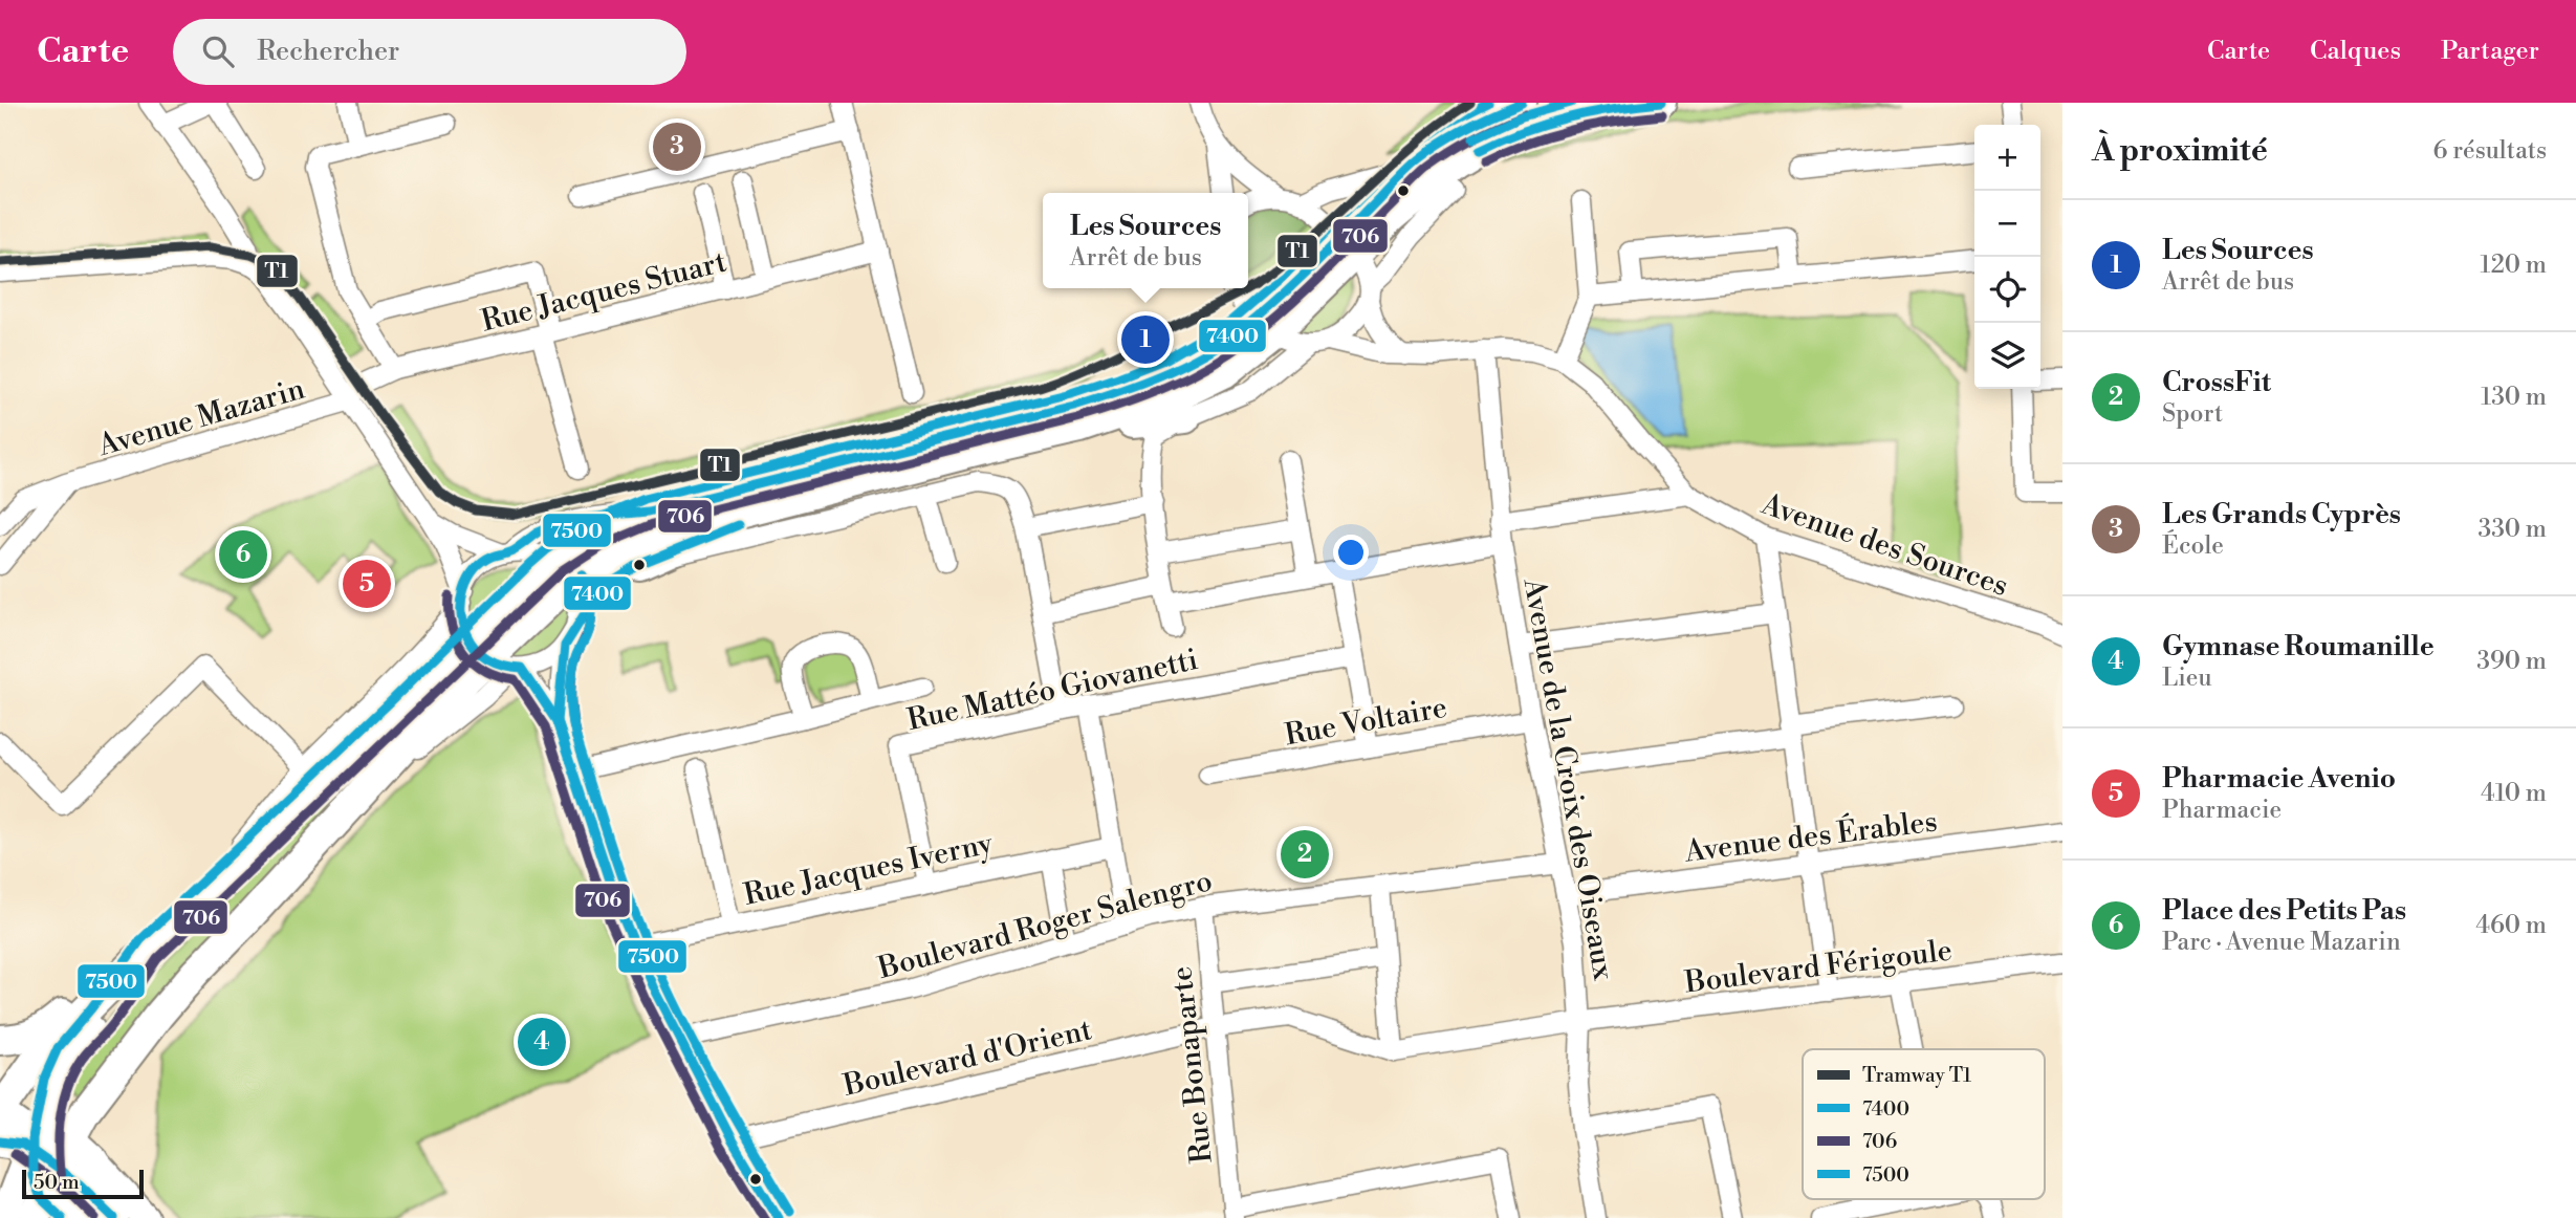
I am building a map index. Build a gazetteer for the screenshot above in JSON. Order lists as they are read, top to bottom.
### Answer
{
  "streets": {
    "street": [
      "Rue Jacques Stuart",
      "Avenue Mazarin",
      "Avenue des Sources",
      "Rue Mattéo Giovanetti",
      "Rue Voltaire",
      "Avenue de la Croix des Oiseaux",
      "Avenue des Érables",
      "Rue Jacques Iverny",
      "Boulevard Roger Salengro",
      "Boulevard Férigoule",
      "Boulevard d'Orient",
      "Rue Bonaparte"
    ]
  },
  "crossings": [
    ["Rue Jacques Stuart", "Avenue Mazarin"],
    ["Avenue des Sources", "Avenue de la Croix des Oiseaux"],
    ["Rue Mattéo Giovanetti", "Rue Jacques Iverny"],
    ["Rue Voltaire", "Avenue de la Croix des Oiseaux"],
    ["Avenue de la Croix des Oiseaux", "Avenue des Érables"],
    ["Avenue de la Croix des Oiseaux", "Boulevard Roger Salengro"],
    ["Avenue de la Croix des Oiseaux", "Boulevard Férigoule"],
    ["Boulevard Roger Salengro", "Rue Bonaparte"],
    ["Boulevard Férigoule", "Boulevard d'Orient"],
    ["Boulevard d'Orient", "Rue Bonaparte"]
  ],
  "lines": [
    "tram line T1",
    "transit line 7400",
    "transit line 7500",
    "transit line 706"
  ],
  "legend": [
    "Tramway T1",
    "7400",
    "706",
    "7500"
  ],
  "scale_bar": "50 m",
  "page": {
    "header": "Carte",
    "search": "Rechercher",
    "nav": ["Carte", "Calques", "Partager"],
    "heading": ["À proximité", "6 résultats"],
    "pins": [
      "3",
      "1",
      "6",
      "5",
      "2",
      "4"
    ],
    "map_buttons": ["+", "−"],
    "popup": ["Les Sources", "Arrêt de bus"],
    "list": [
      {
        "mark": "1",
        "name": "Les Sources",
        "note": "Arrêt de bus",
        "value": "120 m"
      },
      {
        "mark": "2",
        "name": "CrossFit",
        "note": "Sport",
        "value": "130 m"
      },
      {
        "mark": "3",
        "name": "Les Grands Cyprès",
        "note": "École",
        "value": "330 m"
      },
      {
        "mark": "4",
        "name": "Gymnase Roumanille",
        "note": "Lieu",
        "value": "390 m"
      },
      {
        "mark": "5",
        "name": "Pharmacie Avenio",
        "note": "Pharmacie",
        "value": "410 m"
      },
      {
        "mark": "6",
        "name": "Place des Petits Pas",
        "note": "Parc · Avenue Mazarin",
        "value": "460 m"
      }
    ],
    "scale": "50 m"
  }
}
